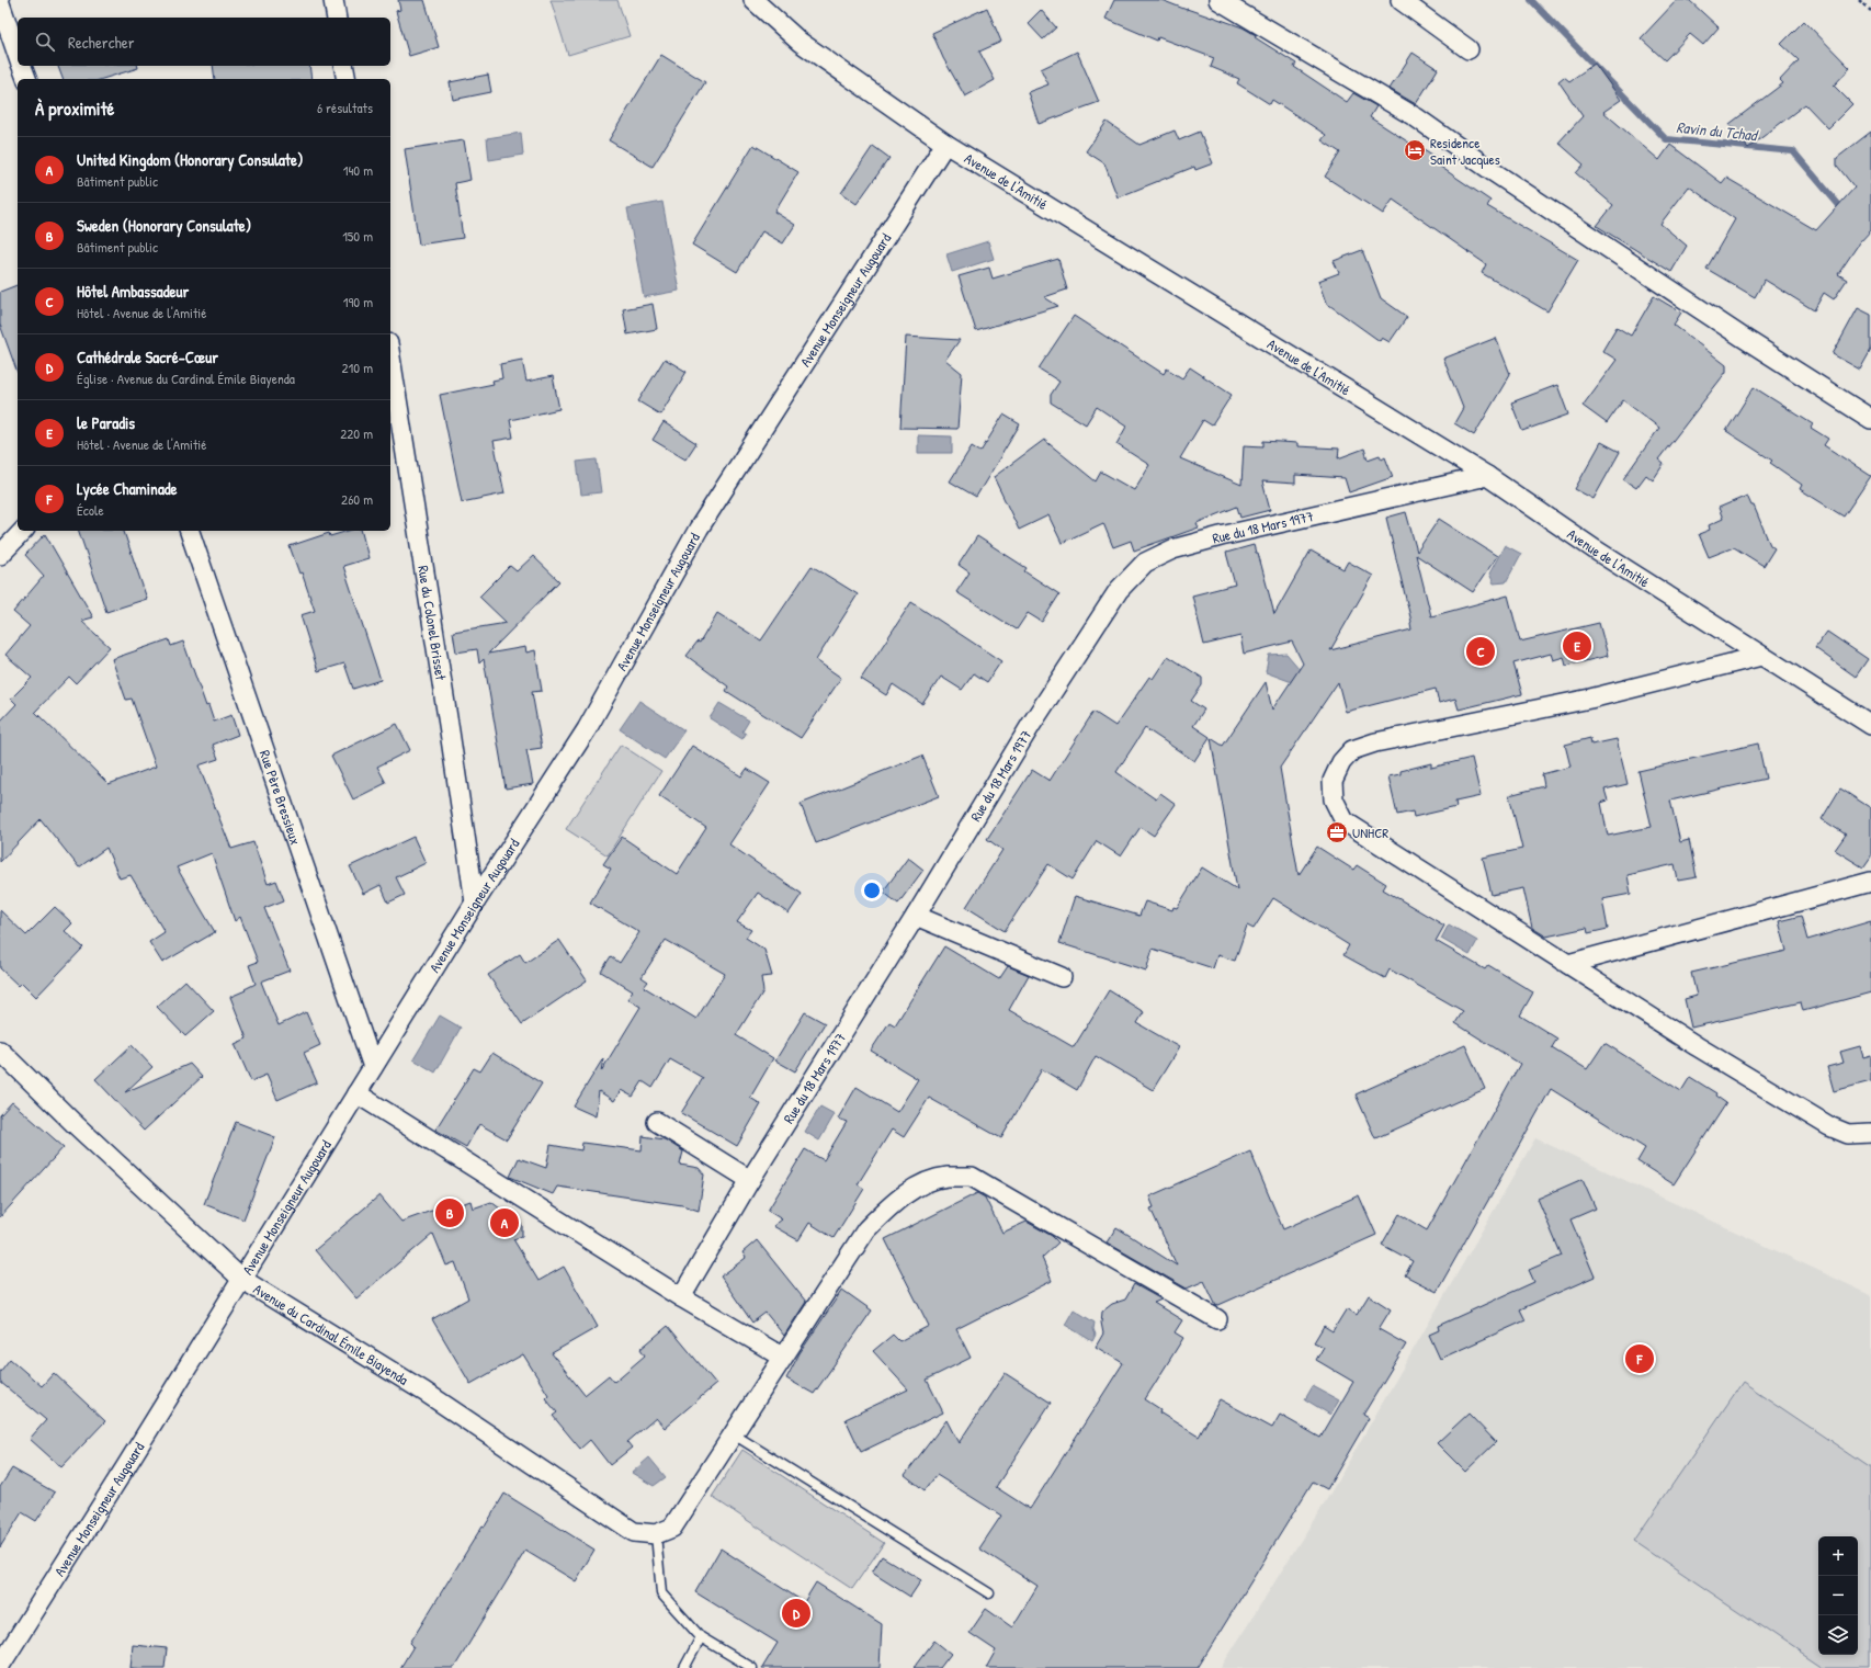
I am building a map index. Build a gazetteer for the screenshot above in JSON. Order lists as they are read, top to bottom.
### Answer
{
  "streets": {
    "street": [
      "Avenue de l'Amitié",
      "Avenue Monseigneur Augouard",
      "Rue du 18 Mars 1977",
      "Rue du Colonel Brisset",
      "Rue Père Bressieux",
      "Avenue du Cardinal Émile Biayenda"
    ]
  },
  "crossings": [
    ["Avenue de l'Amitié", "Avenue Monseigneur Augouard"],
    ["Avenue de l'Amitié", "Rue du 18 Mars 1977"],
    ["Avenue Monseigneur Augouard", "Rue du Colonel Brisset"],
    ["Avenue Monseigneur Augouard", "Rue Père Bressieux"],
    ["Avenue Monseigneur Augouard", "Avenue du Cardinal Émile Biayenda"]
  ],
  "water": ["Ravin du Tchad"],
  "places": {
    "hotel": ["Residence Saint Jacques"],
    "office": ["UNHCR"]
  },
  "page": {
    "search": "Rechercher",
    "heading": ["À proximité", "6 résultats"],
    "list": [
      {
        "mark": "A",
        "name": "United Kingdom (Honorary Consulate)",
        "note": "Bâtiment public",
        "value": "140 m"
      },
      {
        "mark": "B",
        "name": "Sweden (Honorary Consulate)",
        "note": "Bâtiment public",
        "value": "150 m"
      },
      {
        "mark": "C",
        "name": "Hôtel Ambassadeur",
        "note": "Hôtel · Avenue de l'Amitié",
        "value": "190 m"
      },
      {
        "mark": "D",
        "name": "Cathédrale Sacré-Cœur",
        "note": "Église · Avenue du Cardinal Émile Biayenda",
        "value": "210 m"
      },
      {
        "mark": "E",
        "name": "le Paradis",
        "note": "Hôtel · Avenue de l'Amitié",
        "value": "220 m"
      },
      {
        "mark": "F",
        "name": "Lycée Chaminade",
        "note": "École",
        "value": "260 m"
      }
    ],
    "pins": [
      "E",
      "C",
      "B",
      "A",
      "F",
      "D"
    ],
    "map_buttons": ["+", "−"]
  }
}
